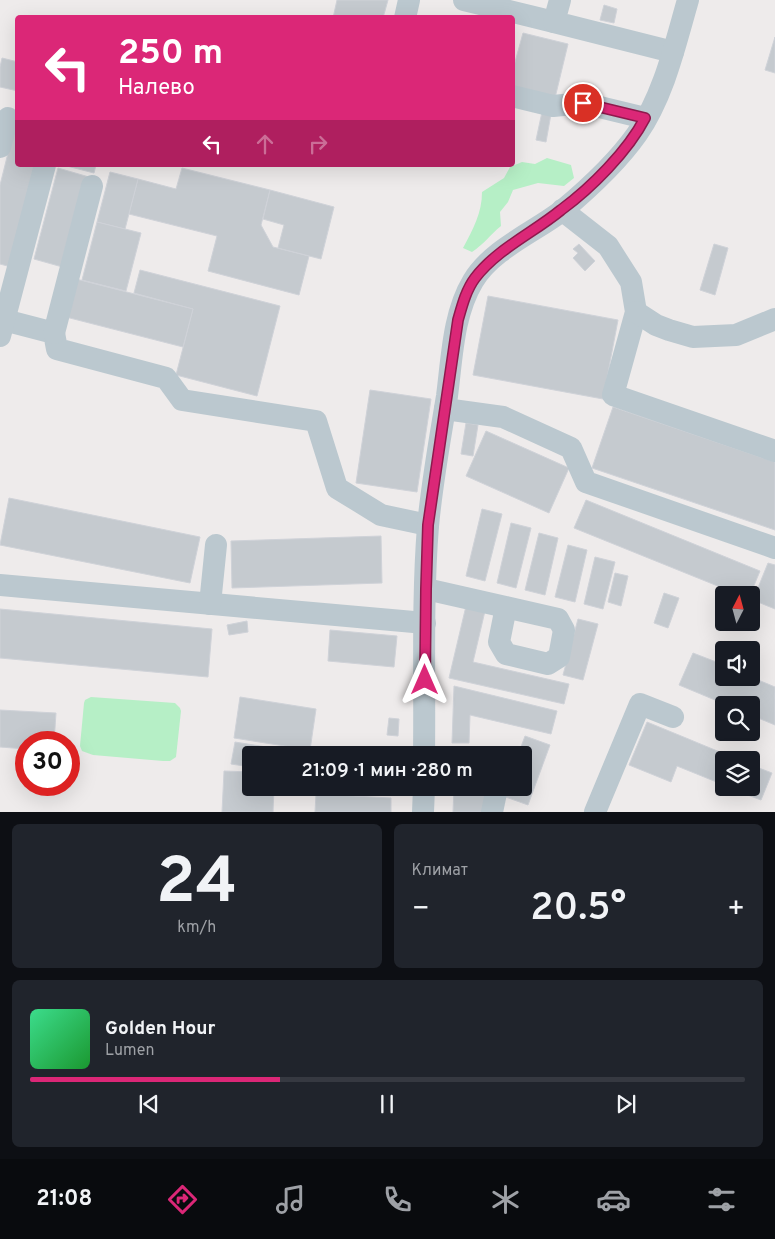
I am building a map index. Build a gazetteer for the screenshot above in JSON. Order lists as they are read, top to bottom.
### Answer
{
  "north": "top",
  "page": {
    "turn": ["250 m", "Налево"],
    "limit": "30",
    "trip": "21:09 · 1 мин · 280 m",
    "tile": [
      ["24", "km/h"],
      "Климат"
    ],
    "heat": ["−", "20.5°", "+"],
    "song": ["Golden Hour", "Lumen"],
    "tabs": "21:08"
  }
}
